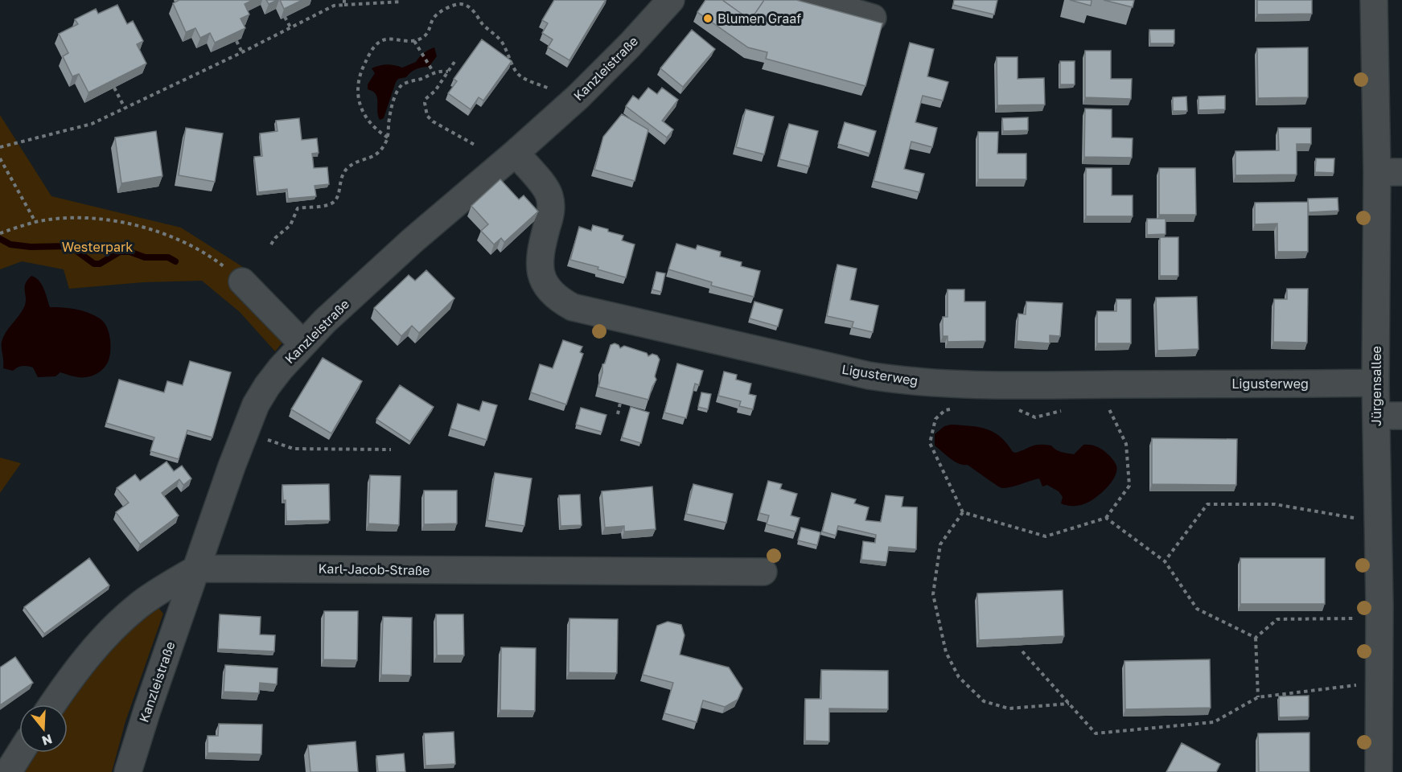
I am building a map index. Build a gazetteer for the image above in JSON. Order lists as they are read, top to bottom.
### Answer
{
  "streets": {
    "street": [
      "Kanzleistraße",
      "Ligusterweg",
      "Jürgensallee",
      "Karl-Jacob-Straße"
    ]
  },
  "crossings": [
    ["Kanzleistraße", "Ligusterweg"],
    ["Kanzleistraße", "Karl-Jacob-Straße"],
    ["Ligusterweg", "Jürgensallee"]
  ],
  "parks": ["Westerpark"],
  "places": ["Blumen Graaf"],
  "north": "bottom"
}
